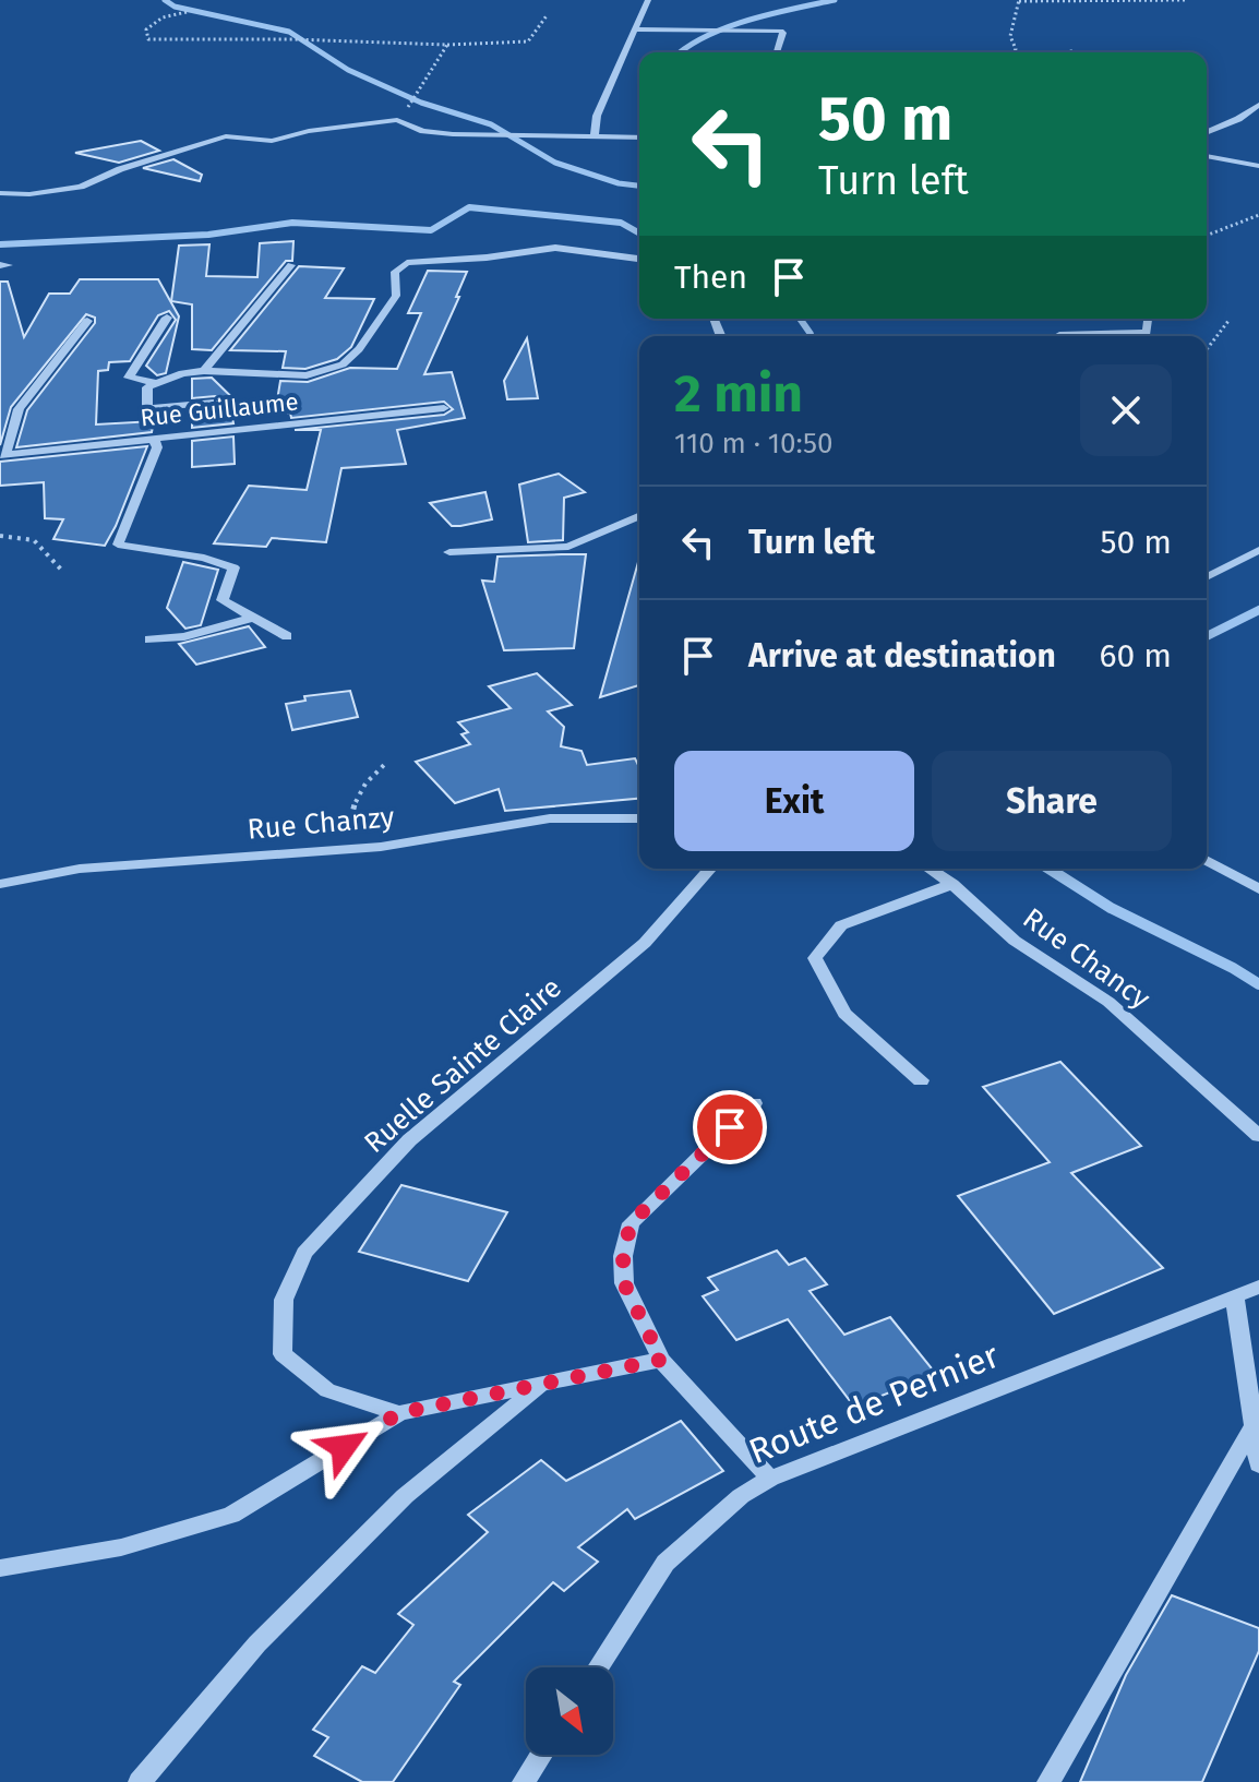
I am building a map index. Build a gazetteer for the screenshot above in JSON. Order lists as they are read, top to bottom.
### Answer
{
  "streets": {
    "street": [
      "Rue Guillaume",
      "Rue Chanzy",
      "Rue Chancy",
      "Ruelle Sainte Claire",
      "Route de Pernier"
    ]
  },
  "north": "bottom right",
  "page": {
    "turn": ["50 m", "Turn left"],
    "then": "Then",
    "heading": ["2 min", "110 m · 10:50"],
    "list": [
      {
        "name": "Turn left",
        "value": "50 m"
      },
      {
        "name": "Arrive at destination",
        "value": "60 m"
      }
    ],
    "buttons": ["Exit", "Share"]
  }
}
